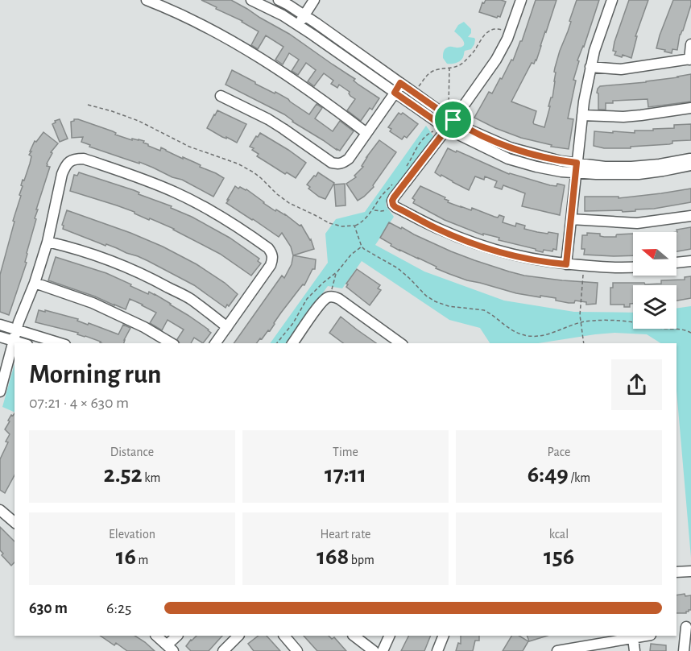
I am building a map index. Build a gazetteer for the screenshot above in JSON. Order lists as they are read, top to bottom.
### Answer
{
  "north": "left",
  "page": {
    "heading": ["Morning run", "07:21 · 4 × 630 m"],
    "stats": [
      ["Distance", "2.52 km"],
      ["Time", "17:11"],
      ["Pace", "6:49 /km"],
      ["Elevation", "16 m"],
      ["Heart rate", "168 bpm"],
      ["kcal", "156"]
    ],
    "list": [
      {
        "name": "630 m",
        "note": "6:25"
      }
    ]
  }
}
